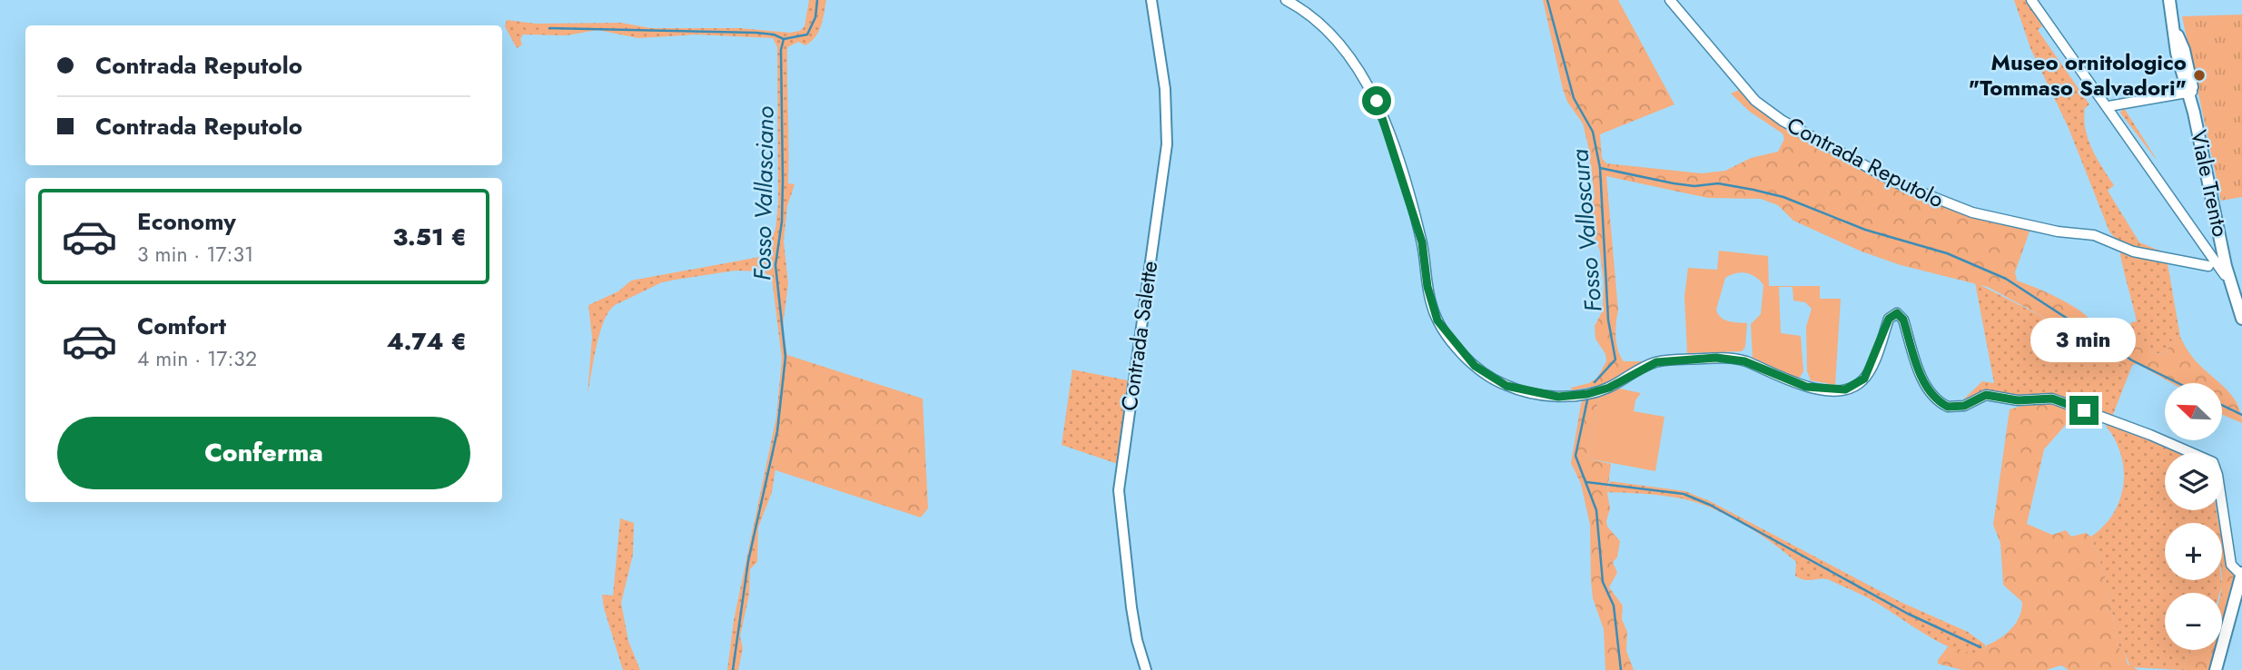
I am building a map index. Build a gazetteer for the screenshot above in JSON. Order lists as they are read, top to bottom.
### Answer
{
  "streets": {
    "main road": ["Viale Trento", "Contrada Salette"],
    "street": ["Contrada Reputolo"]
  },
  "crossings": [
    ["Contrada Reputolo", "Viale Trento"]
  ],
  "water": ["Fosso Vallasciano", "Fosso Valloscura"],
  "places": ["Museo ornitologico \"Tommaso Salvadori\""],
  "north": "top left",
  "page": {
    "banner": ["Contrada Reputolo", "Contrada Reputolo"],
    "list": [
      {
        "name": "Economy",
        "note": "3 min · 17:31",
        "value": "3.51 €"
      },
      {
        "name": "Comfort",
        "note": "4 min · 17:32",
        "value": "4.74 €"
      }
    ],
    "bubble": "3 min",
    "map_buttons": ["+", "−"],
    "buttons": "Conferma"
  }
}
